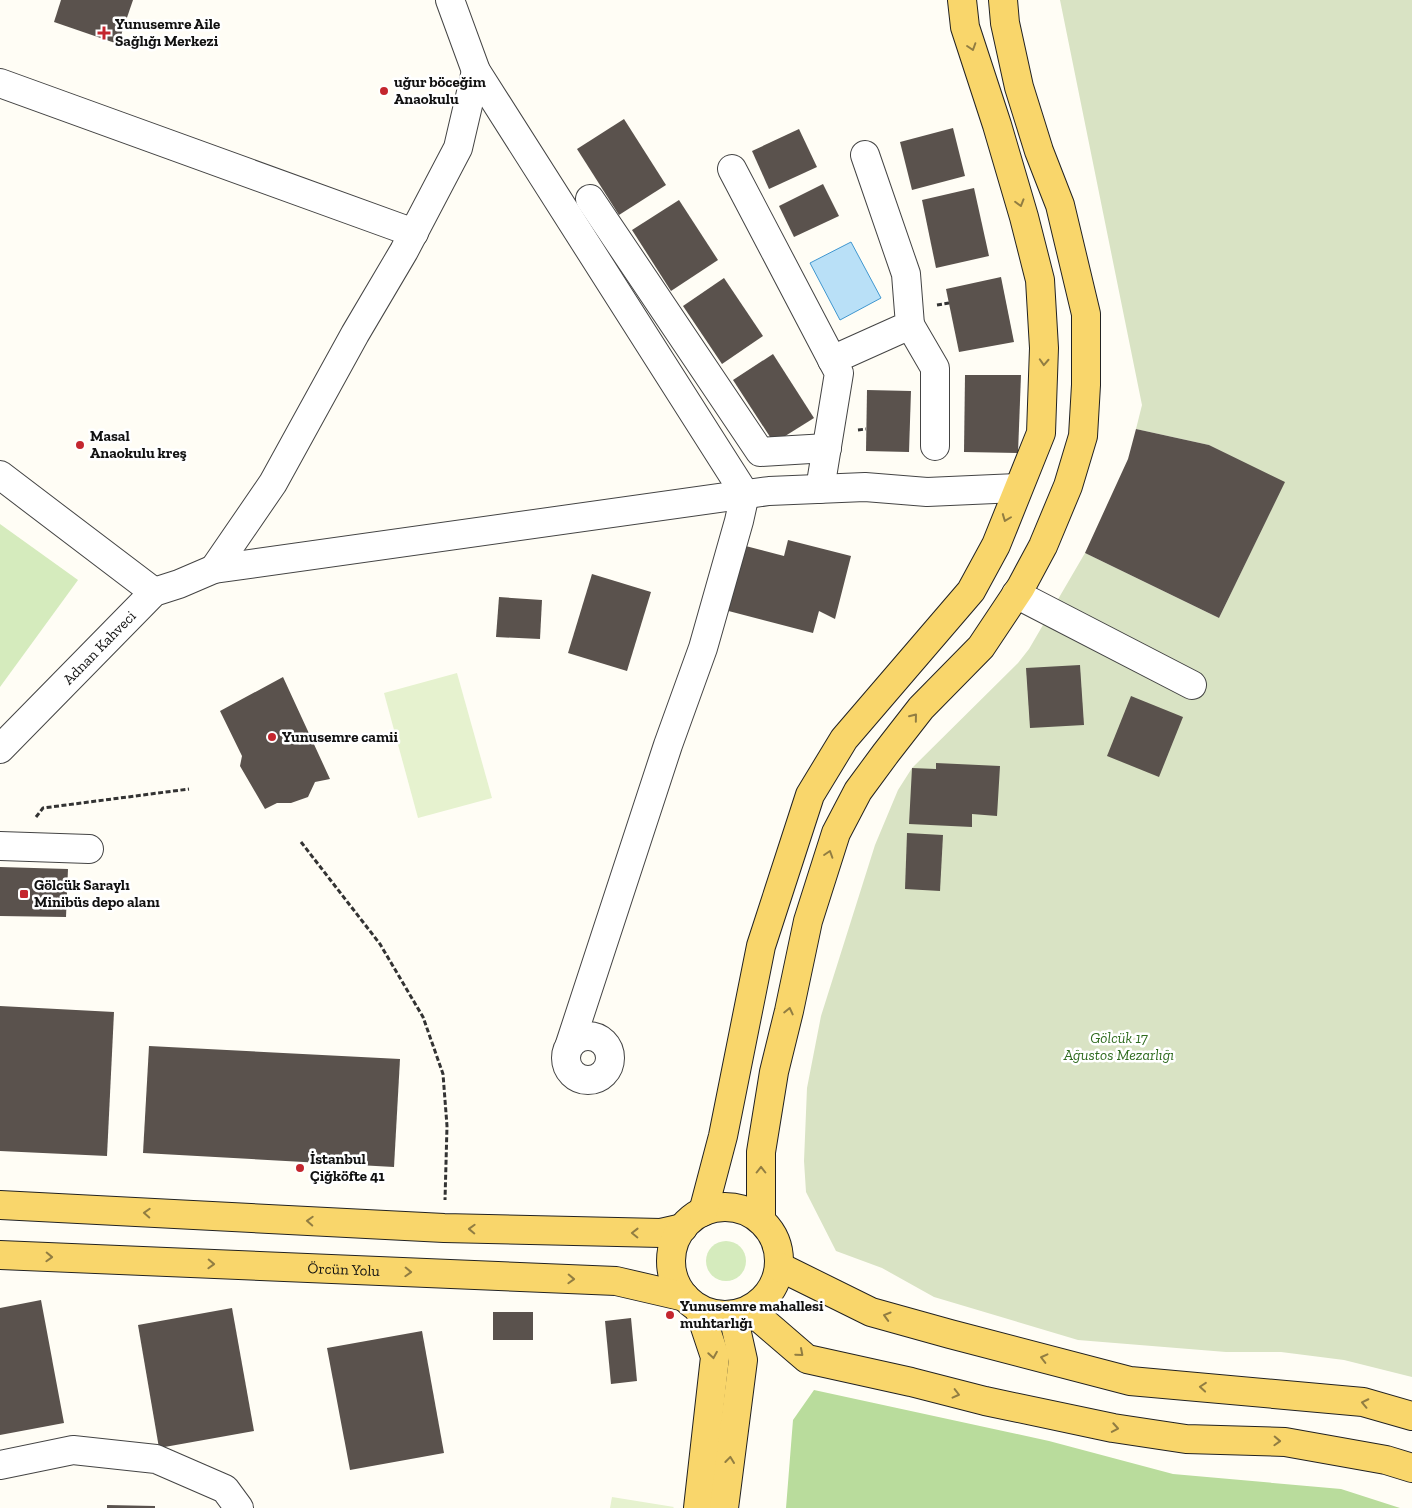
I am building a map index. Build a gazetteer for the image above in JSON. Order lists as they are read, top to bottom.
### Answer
{
  "streets": {
    "main road": ["Örcün Yolu"],
    "street": ["Adnan Kahveci"]
  },
  "parks": ["Gölcük 17 Ağustos Mezarlığı"],
  "places": {
    "health": ["Yunusemre Aile Sağlığı Merkezi"],
    "other": [
      "uğur böceğim Anaokulu",
      "Masal Anaokulu kreş",
      "Yunusemre camii",
      "İstanbul Çiğköfte 41",
      "Yunusemre mahallesi muhtarlığı"
    ],
    "transit": ["Gölcük Saraylı Minibüs depo alanı"]
  }
}
